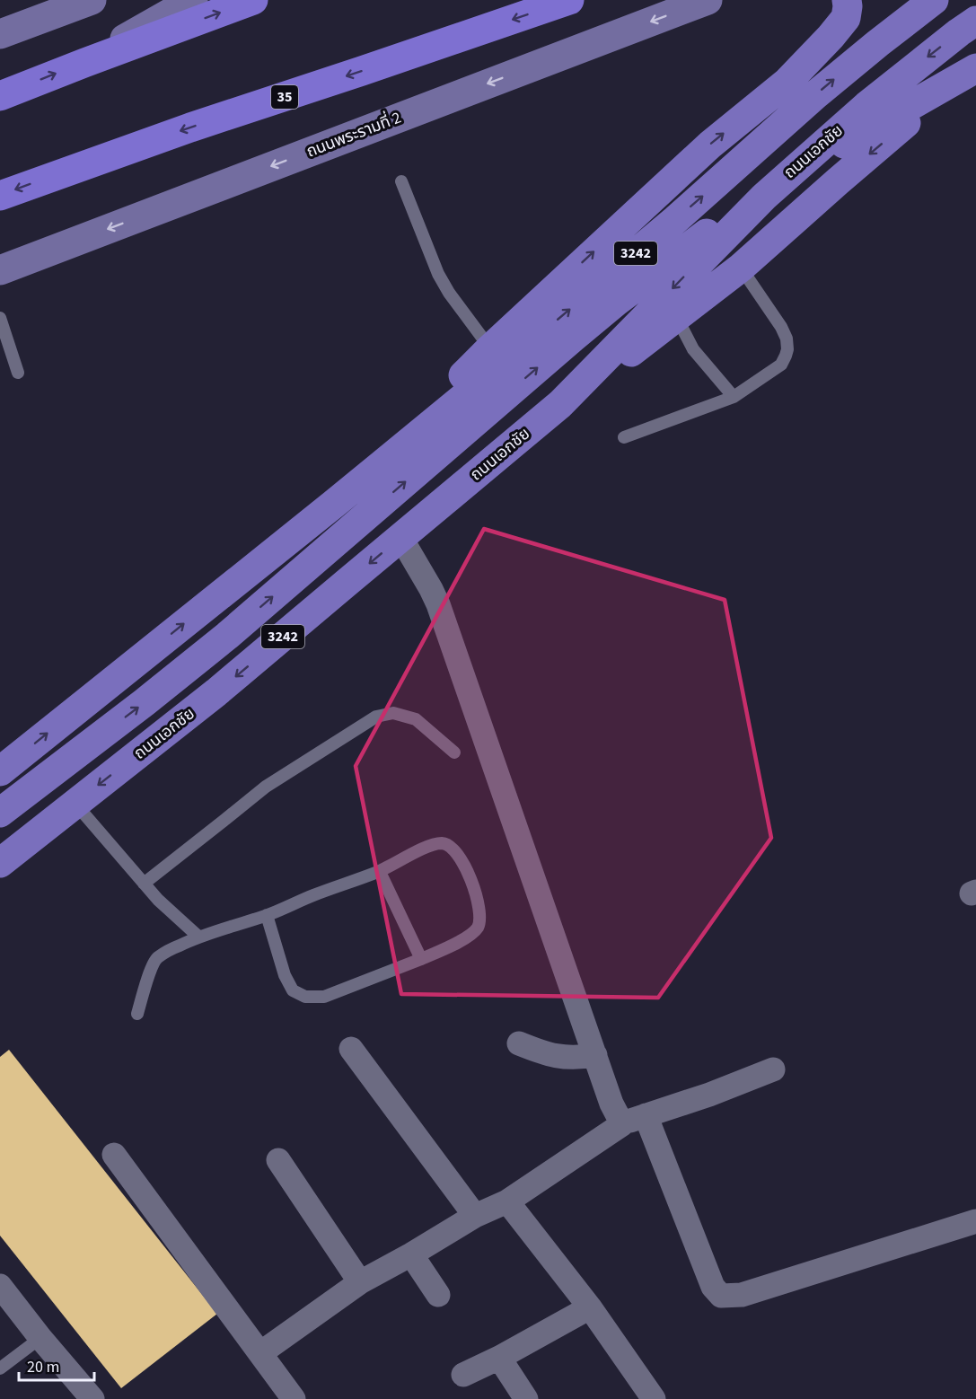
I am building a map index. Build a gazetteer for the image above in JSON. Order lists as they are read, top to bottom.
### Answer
{
  "streets": {
    "highway": ["35"],
    "main road": ["ถนนพระรามที่ 2", "ถนนเอกชัย", "3242"]
  },
  "scale_bar": "20 m"
}
